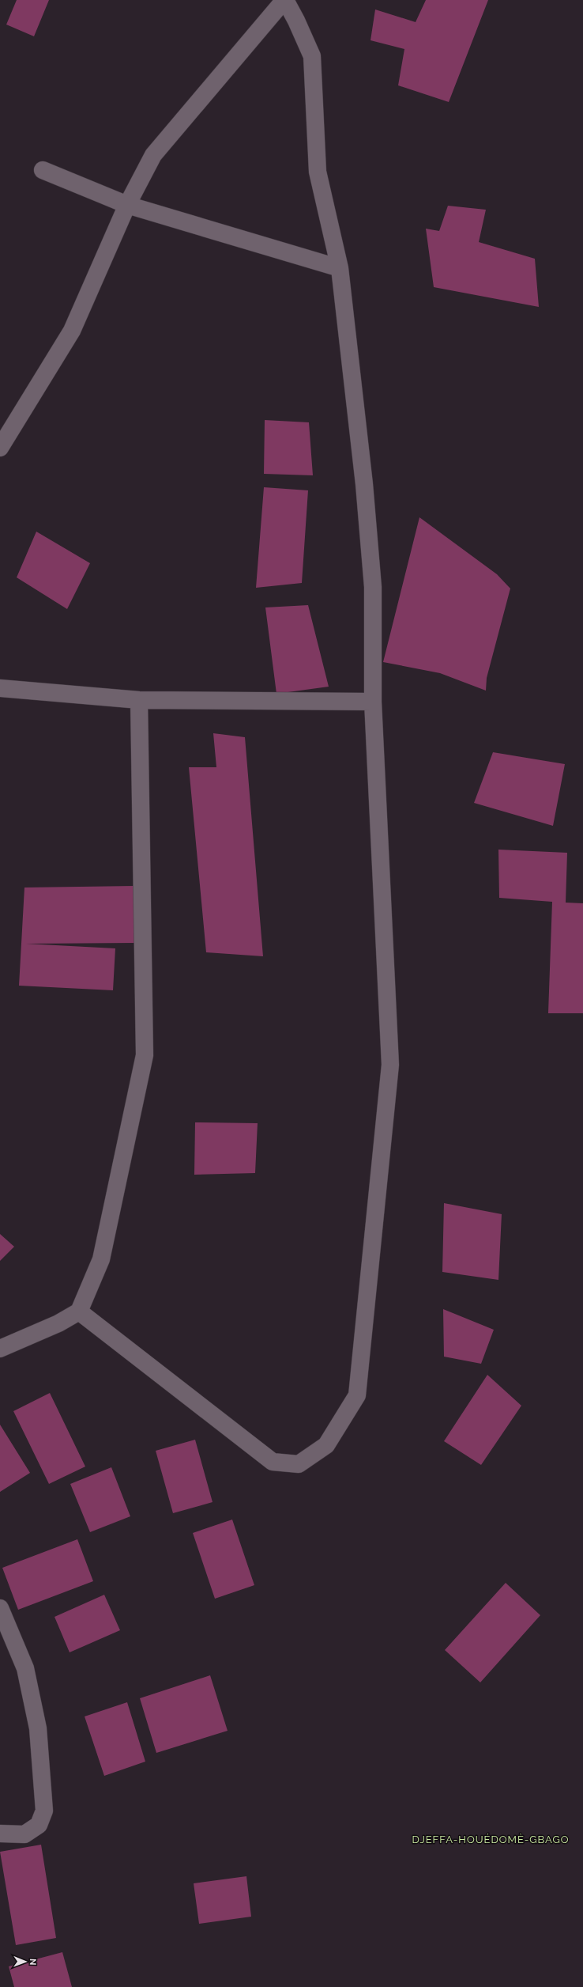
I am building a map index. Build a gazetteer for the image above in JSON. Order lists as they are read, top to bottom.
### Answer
{
  "districts": ["DJEFFA-HOUÉDOMÈ-GBAGO"],
  "north": "right"
}
